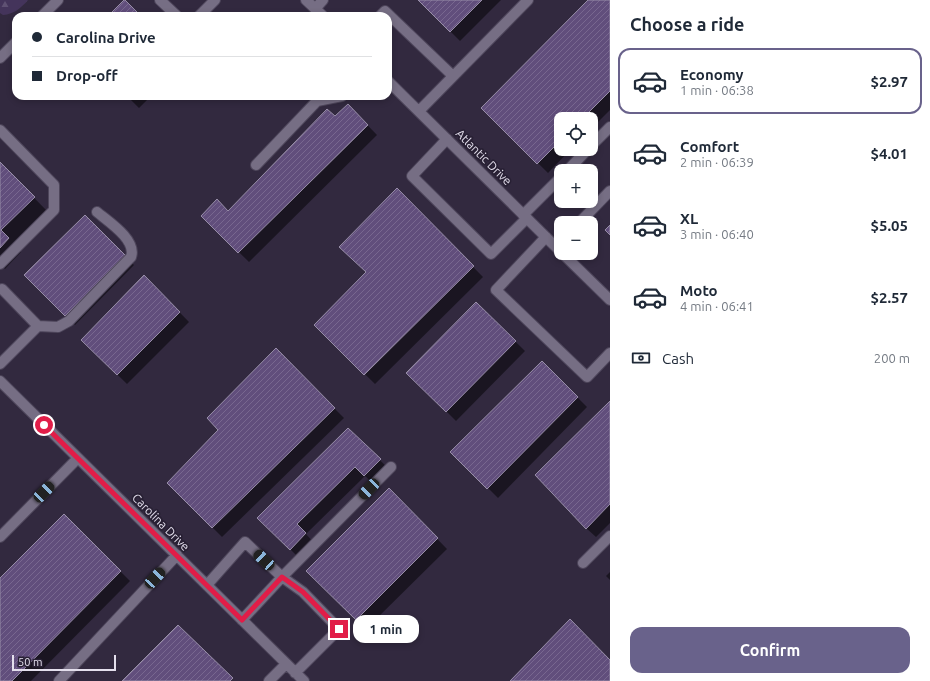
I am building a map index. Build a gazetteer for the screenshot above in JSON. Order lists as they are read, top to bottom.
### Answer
{
  "streets": {
    "street": ["Atlantic Drive", "Carolina Drive"]
  },
  "scale_bar": "50 m",
  "page": {
    "heading": "Choose a ride",
    "banner": ["Carolina Drive", "Drop-off"],
    "list": [
      {
        "name": "Economy",
        "note": "1 min · 06:38",
        "value": "$2.97"
      },
      {
        "name": "Comfort",
        "note": "2 min · 06:39",
        "value": "$4.01"
      },
      {
        "name": "XL",
        "note": "3 min · 06:40",
        "value": "$5.05"
      },
      {
        "name": "Moto",
        "note": "4 min · 06:41",
        "value": "$2.57"
      }
    ],
    "map_buttons": ["+", "−"],
    "pay": ["Cash", "200 m"],
    "bubble": "1 min",
    "buttons": "Confirm",
    "scale": "50 m"
  }
}
